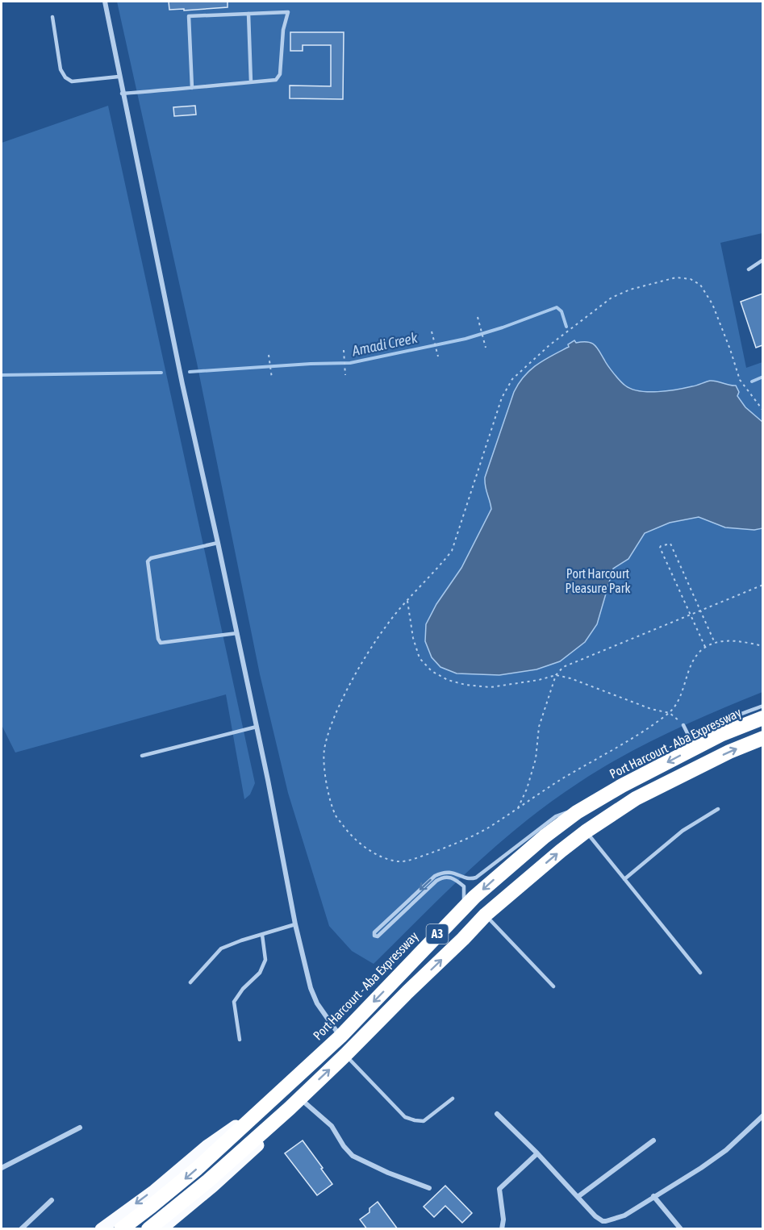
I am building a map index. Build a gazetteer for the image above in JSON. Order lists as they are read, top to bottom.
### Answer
{
  "streets": {
    "highway": ["Port Harcourt - Aba Expressway", "A3"]
  },
  "water": ["Amadi Creek"],
  "parks": ["Port Harcourt Pleasure Park"]
}
